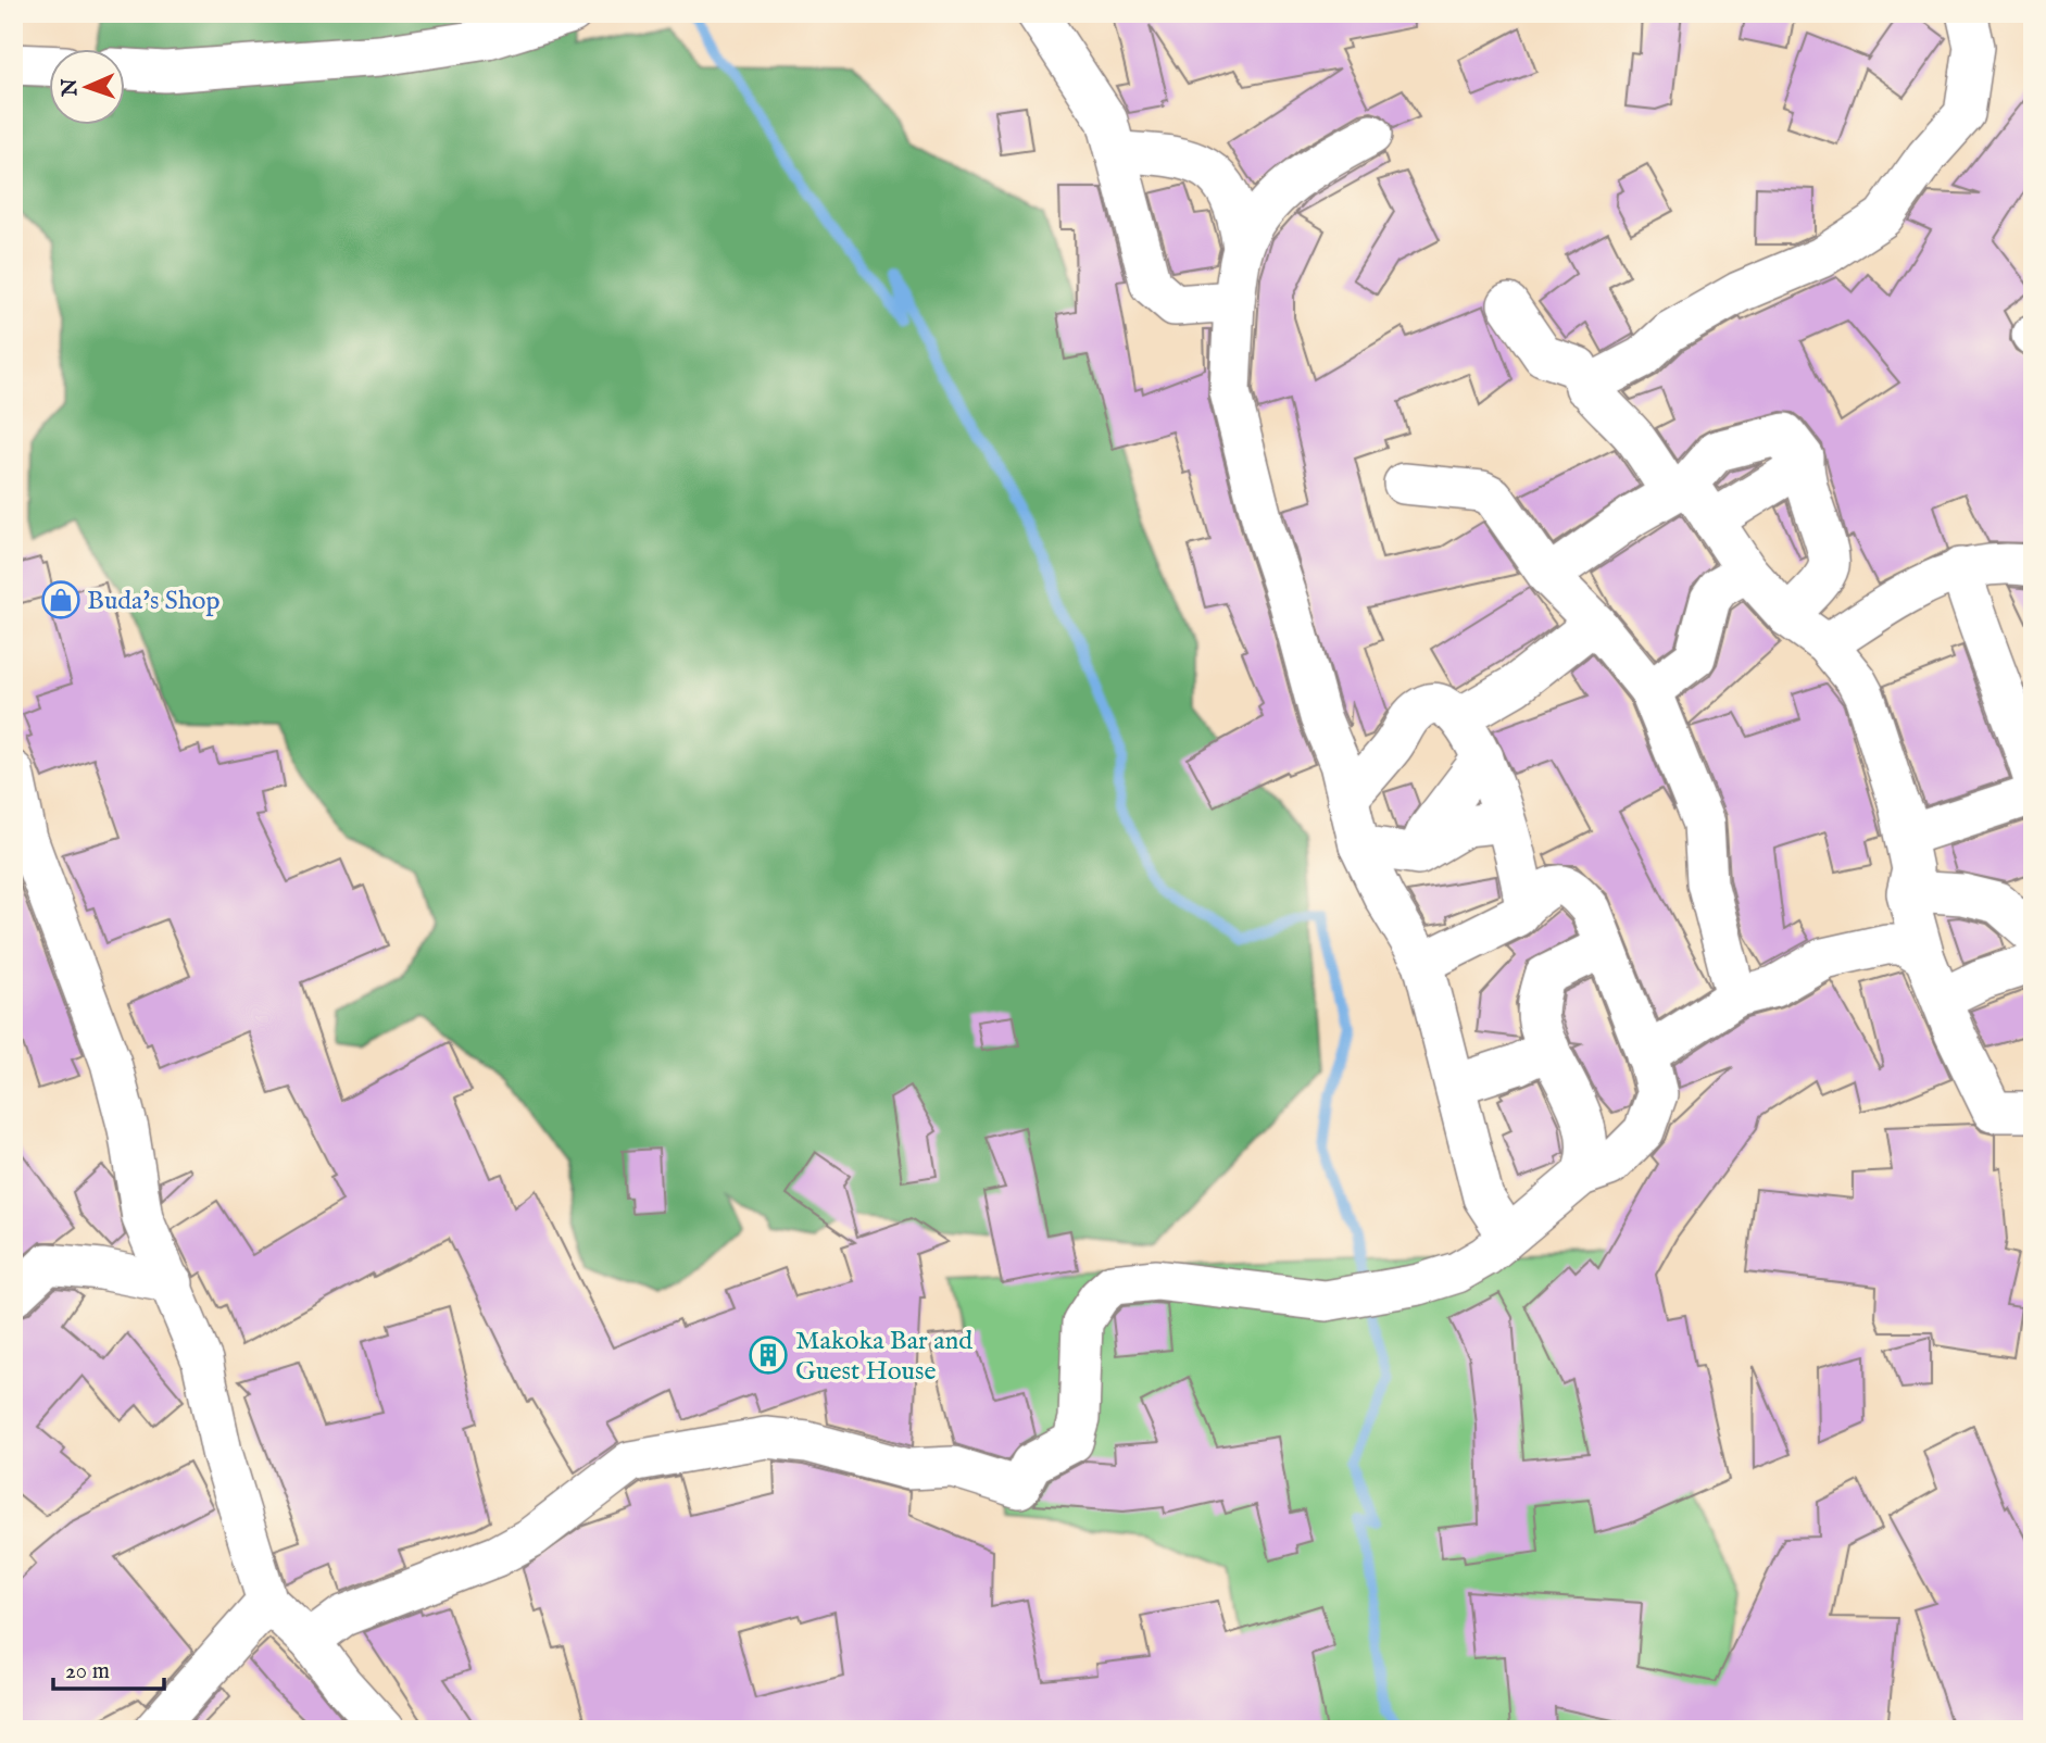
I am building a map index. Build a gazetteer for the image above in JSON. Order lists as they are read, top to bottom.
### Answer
{
  "places": {
    "shop": ["Buda's Shop"],
    "building": ["Makoka Bar and Guest House"]
  },
  "scale_bar": "20 m",
  "north": "left"
}
